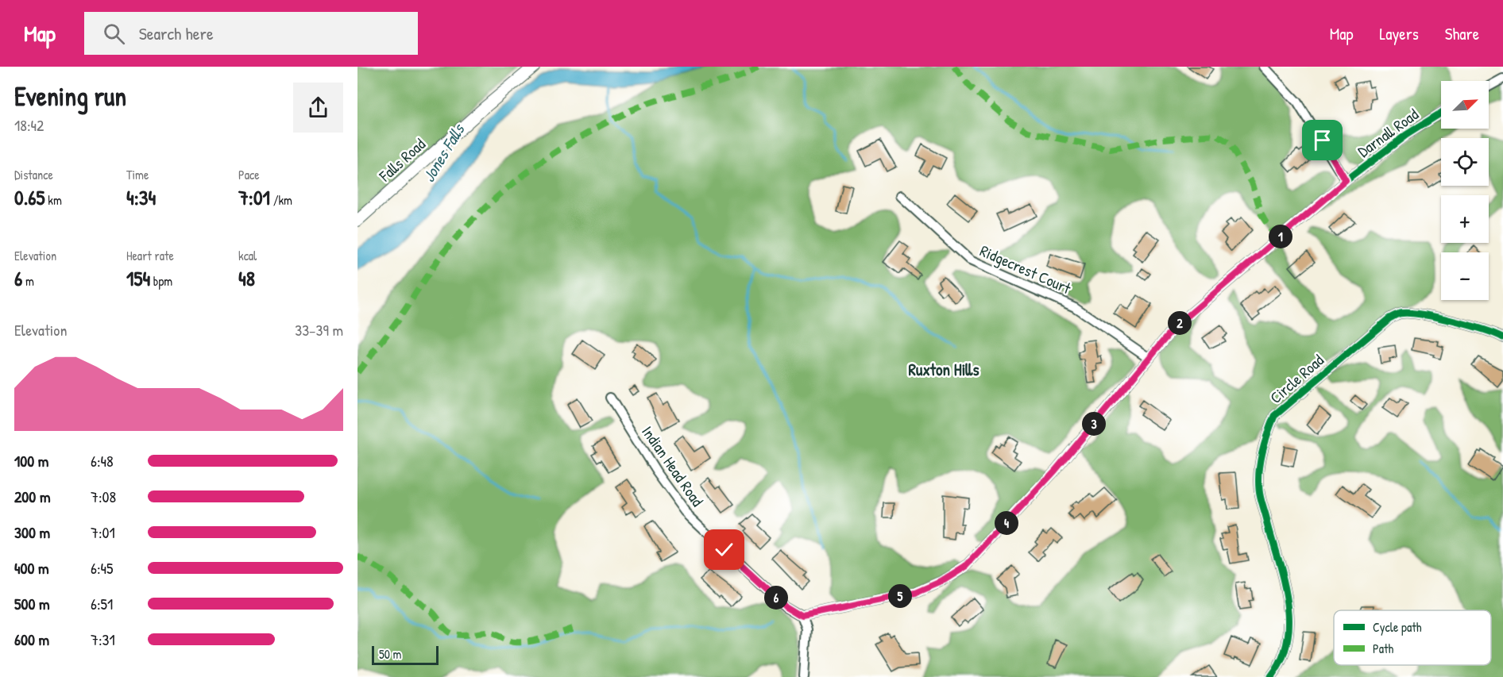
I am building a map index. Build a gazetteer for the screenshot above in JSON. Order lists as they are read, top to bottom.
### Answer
{
  "streets": {
    "main road": ["Falls Road"],
    "street": [
      "Darnall Road",
      "Ridgecrest Court",
      "Circle Road",
      "Indian Head Road"
    ]
  },
  "crossings": [
    ["Darnall Road", "Ridgecrest Court"],
    ["Darnall Road", "Indian Head Road"]
  ],
  "districts": ["Ruxton Hills"],
  "water": ["Jones Falls"],
  "legend": ["Cycle path", "Path"],
  "scale_bar": "50 m",
  "north": "top right",
  "page": {
    "header": "Map",
    "search": "Search here",
    "nav": ["Map", "Layers", "Share"],
    "heading": ["Evening run", "18:42"],
    "map_buttons": ["+", "−"],
    "stats": [
      ["Distance", "0.65 km"],
      ["Time", "4:34"],
      ["Pace", "7:01 /km"],
      ["Elevation", "6 m"],
      ["Heart rate", "154 bpm"],
      ["kcal", "48"]
    ],
    "pins": [
      "1",
      "2",
      "3",
      "4",
      "5",
      "6"
    ],
    "chart": ["Elevation", "33–39 m"],
    "list": [
      {
        "name": "100 m",
        "note": "6:48"
      },
      {
        "name": "200 m",
        "note": "7:08"
      },
      {
        "name": "300 m",
        "note": "7:01"
      },
      {
        "name": "400 m",
        "note": "6:45"
      },
      {
        "name": "500 m",
        "note": "6:51"
      },
      {
        "name": "600 m",
        "note": "7:31"
      }
    ],
    "scale": "50 m"
  }
}
